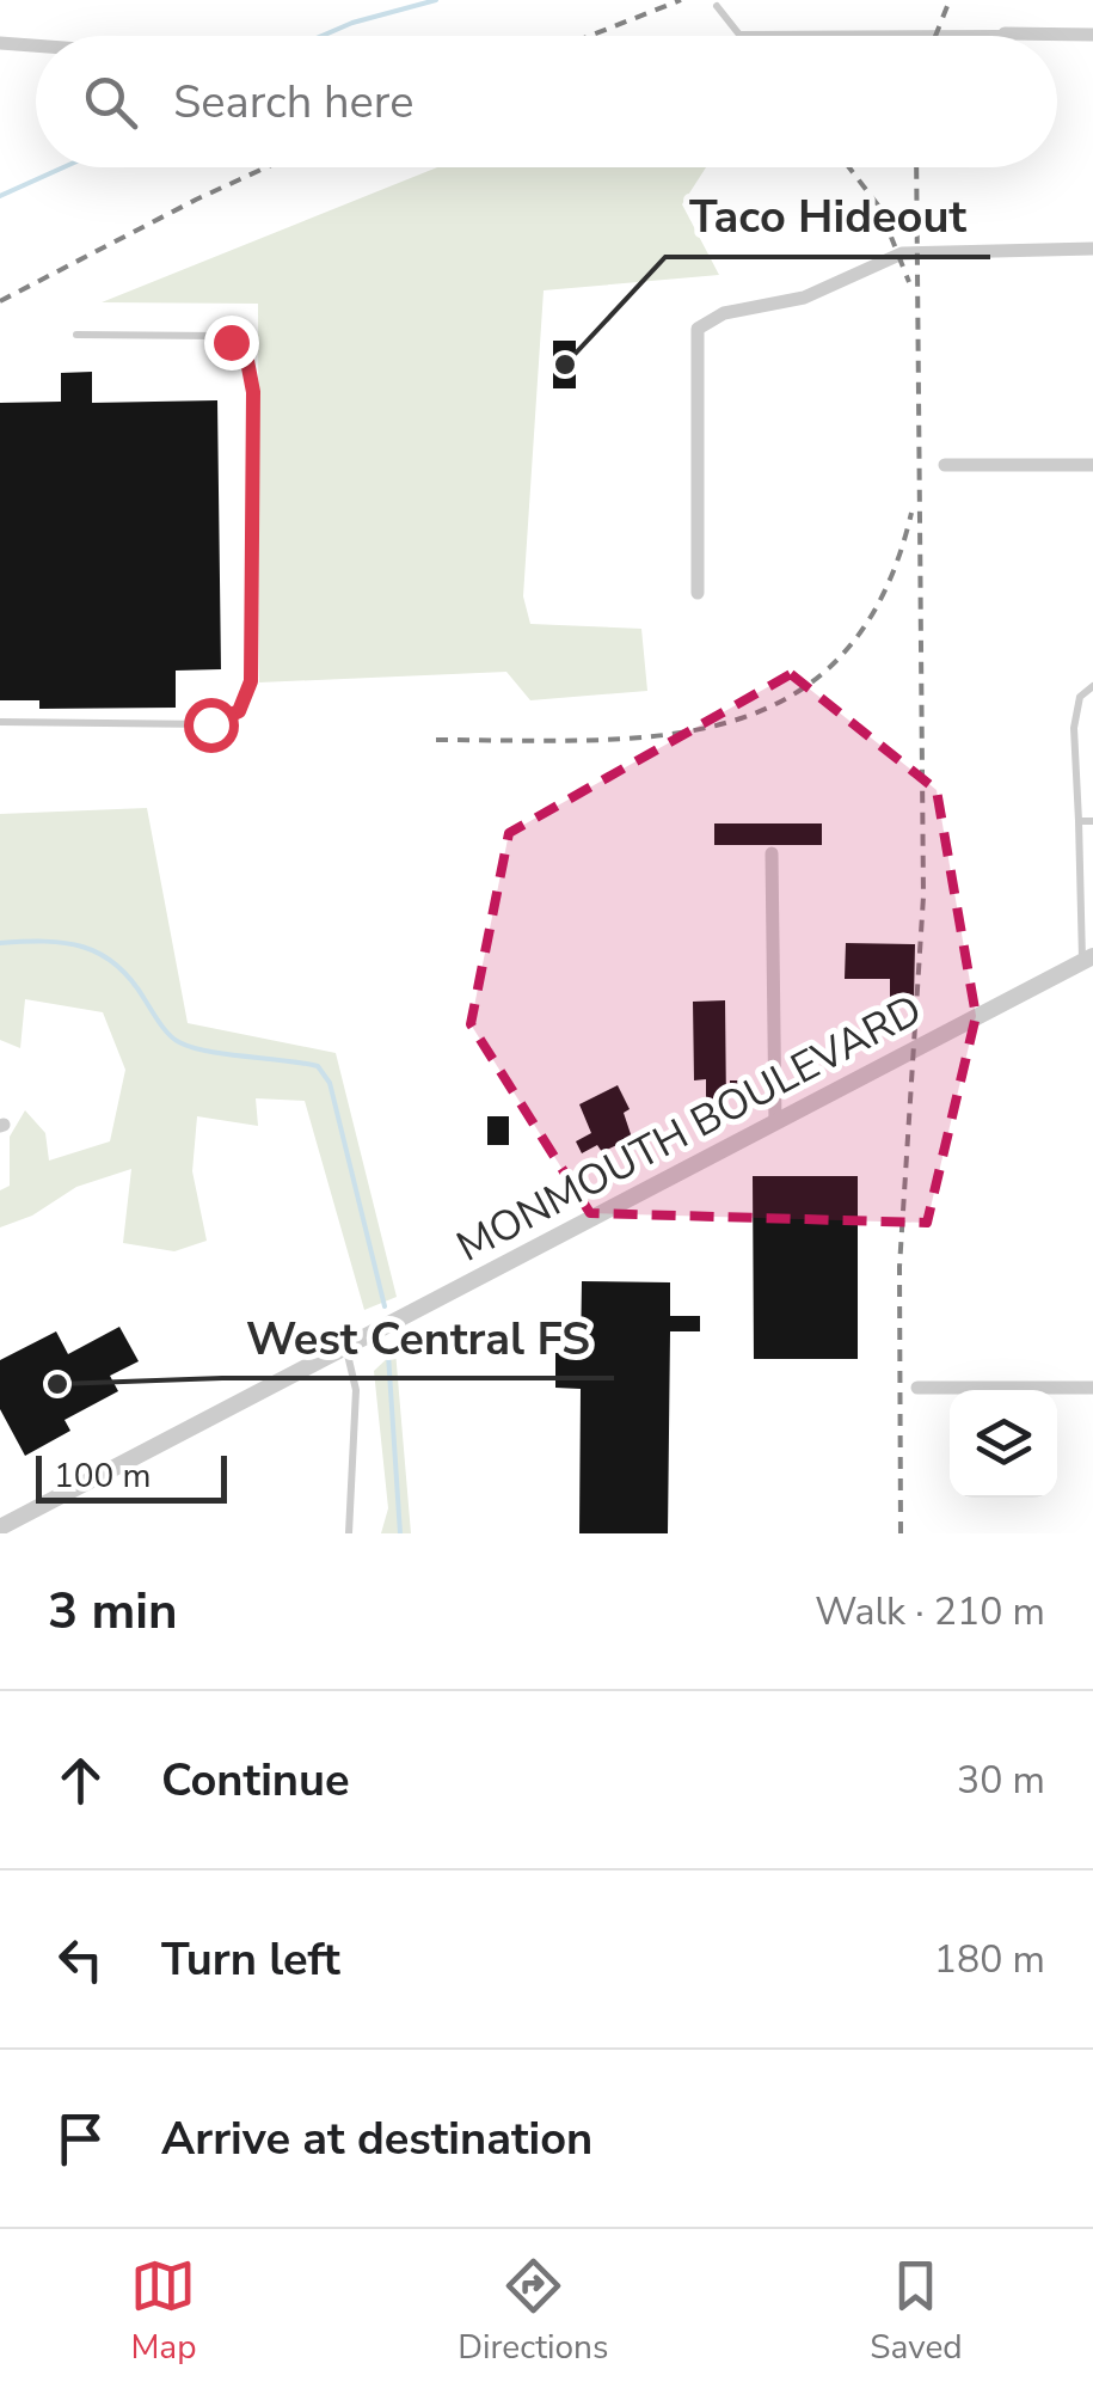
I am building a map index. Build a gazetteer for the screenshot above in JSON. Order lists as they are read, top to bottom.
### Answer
{
  "streets": {
    "street": ["MONMOUTH BOULEVARD"]
  },
  "places": ["Taco Hideout", "West Central FS"],
  "scale_bar": "100 m",
  "page": {
    "search": "Search here",
    "scale": "100 m",
    "heading": ["3 min", "Walk · 210 m"],
    "list": [
      ["Continue", "30 m"],
      ["Turn left", "180 m"],
      "Arrive at destination"
    ],
    "nav": ["Map", "Directions", "Saved"]
  }
}
